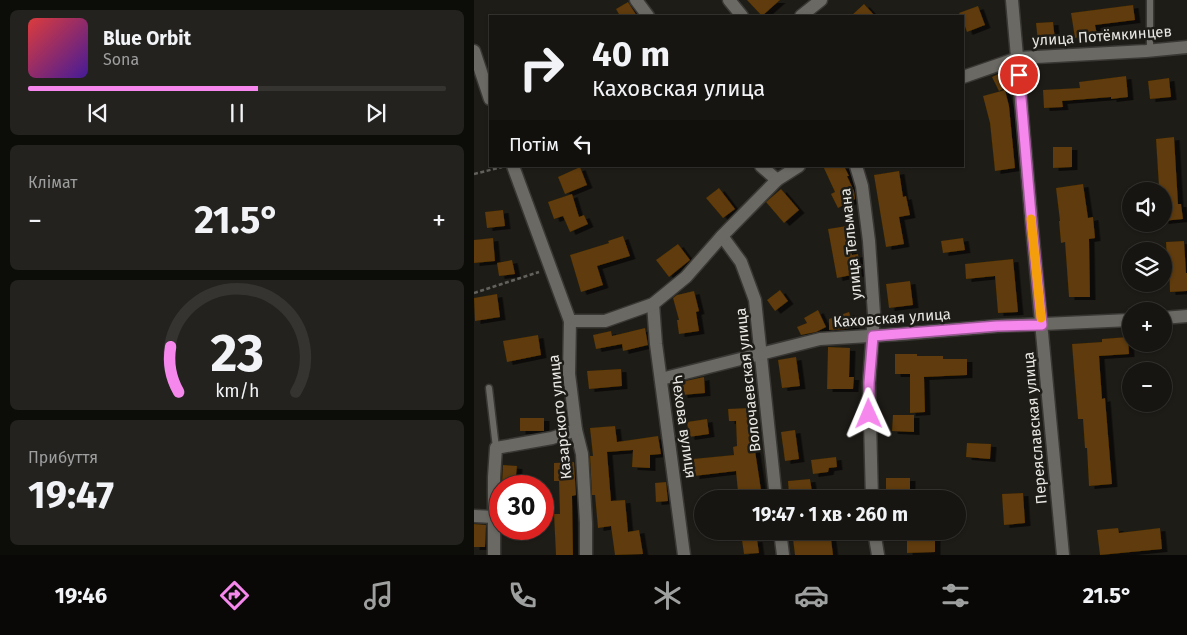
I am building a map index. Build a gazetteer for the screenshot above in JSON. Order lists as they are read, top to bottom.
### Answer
{
  "streets": {
    "street": [
      "улица Потёмкинцев",
      "улица Тельмана",
      "Каховская улица",
      "Волочаевская улица",
      "Казарского улица",
      "Чехова вулиця",
      "Переяславская улица"
    ]
  },
  "crossings": [
    ["улица Потёмкинцев", "Переяславская улица"],
    ["улица Тельмана", "Каховская улица"],
    ["Каховская улица", "Волочаевская улица"],
    ["Каховская улица", "Чехова вулиця"],
    ["Каховская улица", "Переяславская улица"]
  ],
  "page": {
    "turn": ["40 m", "Каховская улица"],
    "song": ["Blue Orbit", "Sona"],
    "then": "Потім",
    "tile": [
      "Клімат",
      ["Прибуття", "19:47"]
    ],
    "map_buttons": ["+", "−"],
    "heat": ["−", "21.5°", "+"],
    "limit": "30",
    "trip": "19:47 · 1 хв · 260 m",
    "tabs": ["19:46", "21.5°"],
    "gauge": ["23", "km/h"]
  }
}
